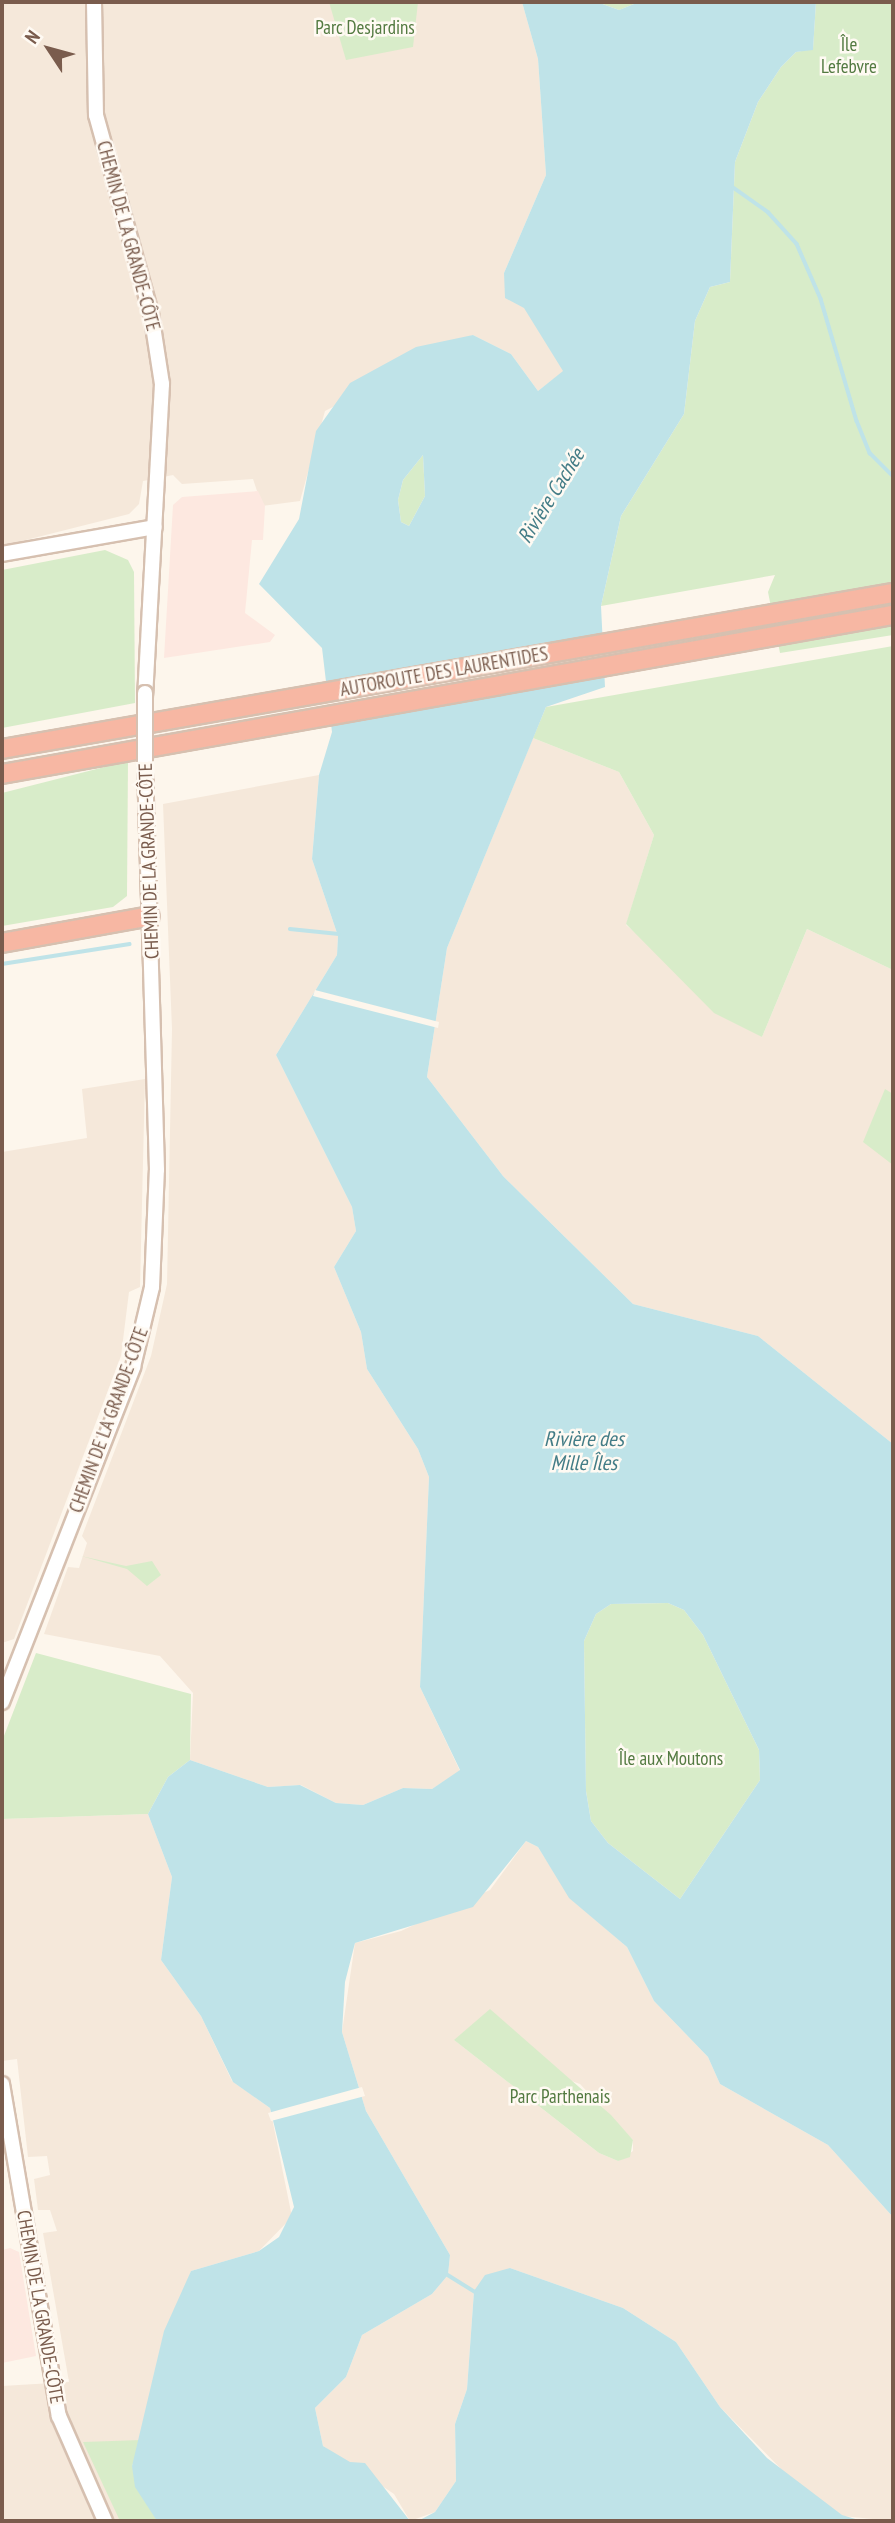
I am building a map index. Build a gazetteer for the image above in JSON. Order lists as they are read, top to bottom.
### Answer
{
  "streets": {
    "highway": ["AUTOROUTE DES LAURENTIDES"],
    "main road": ["CHEMIN DE LA GRANDE-CÔTE"]
  },
  "water": ["Rivière Cachée", "Rivière des Mille Îles"],
  "parks": [
    "Parc Desjardins",
    "Île Lefebvre",
    "Île aux Moutons",
    "Parc Parthenais"
  ],
  "north": "top left"
}
